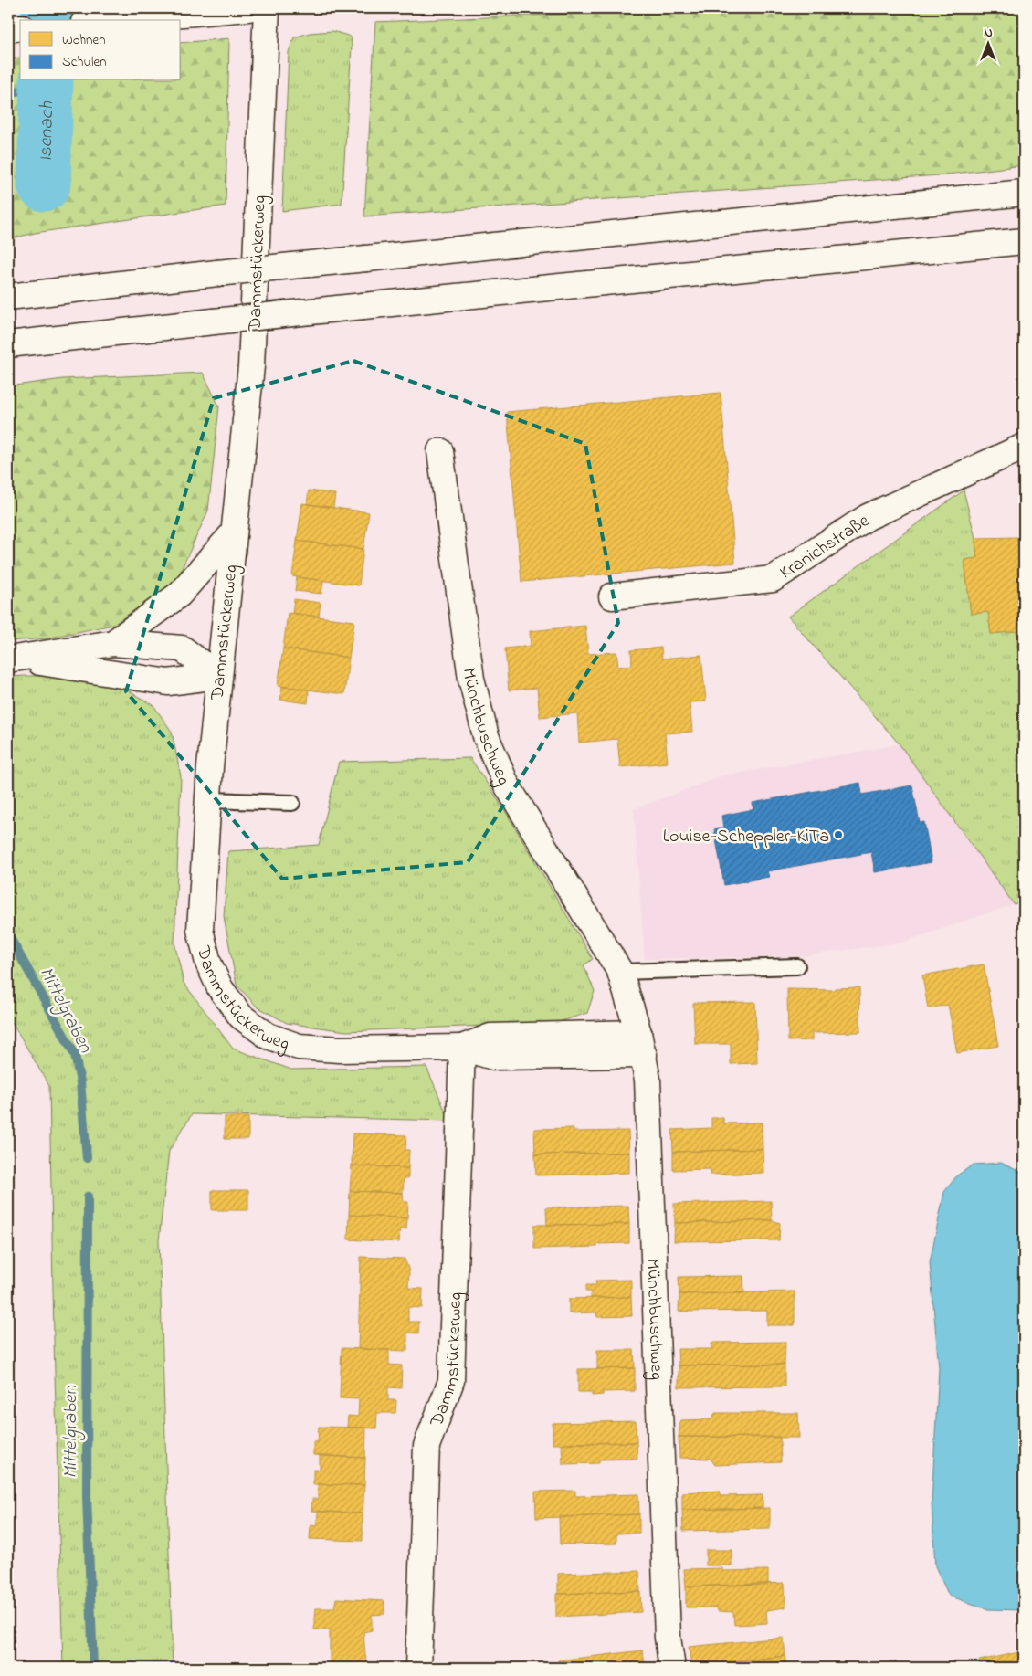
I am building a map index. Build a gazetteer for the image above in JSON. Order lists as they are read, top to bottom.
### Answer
{
  "streets": {
    "main road": ["Dammstückerweg", "Kranichstraße", "Münchbuschweg"]
  },
  "crossings": [
    ["Dammstückerweg", "Münchbuschweg"]
  ],
  "water": ["Isenach", "Mittelgraben"],
  "places": ["Louise-Scheppler-KiTa"],
  "legend": ["Wohnen", "Schulen"],
  "north": "top"
}
